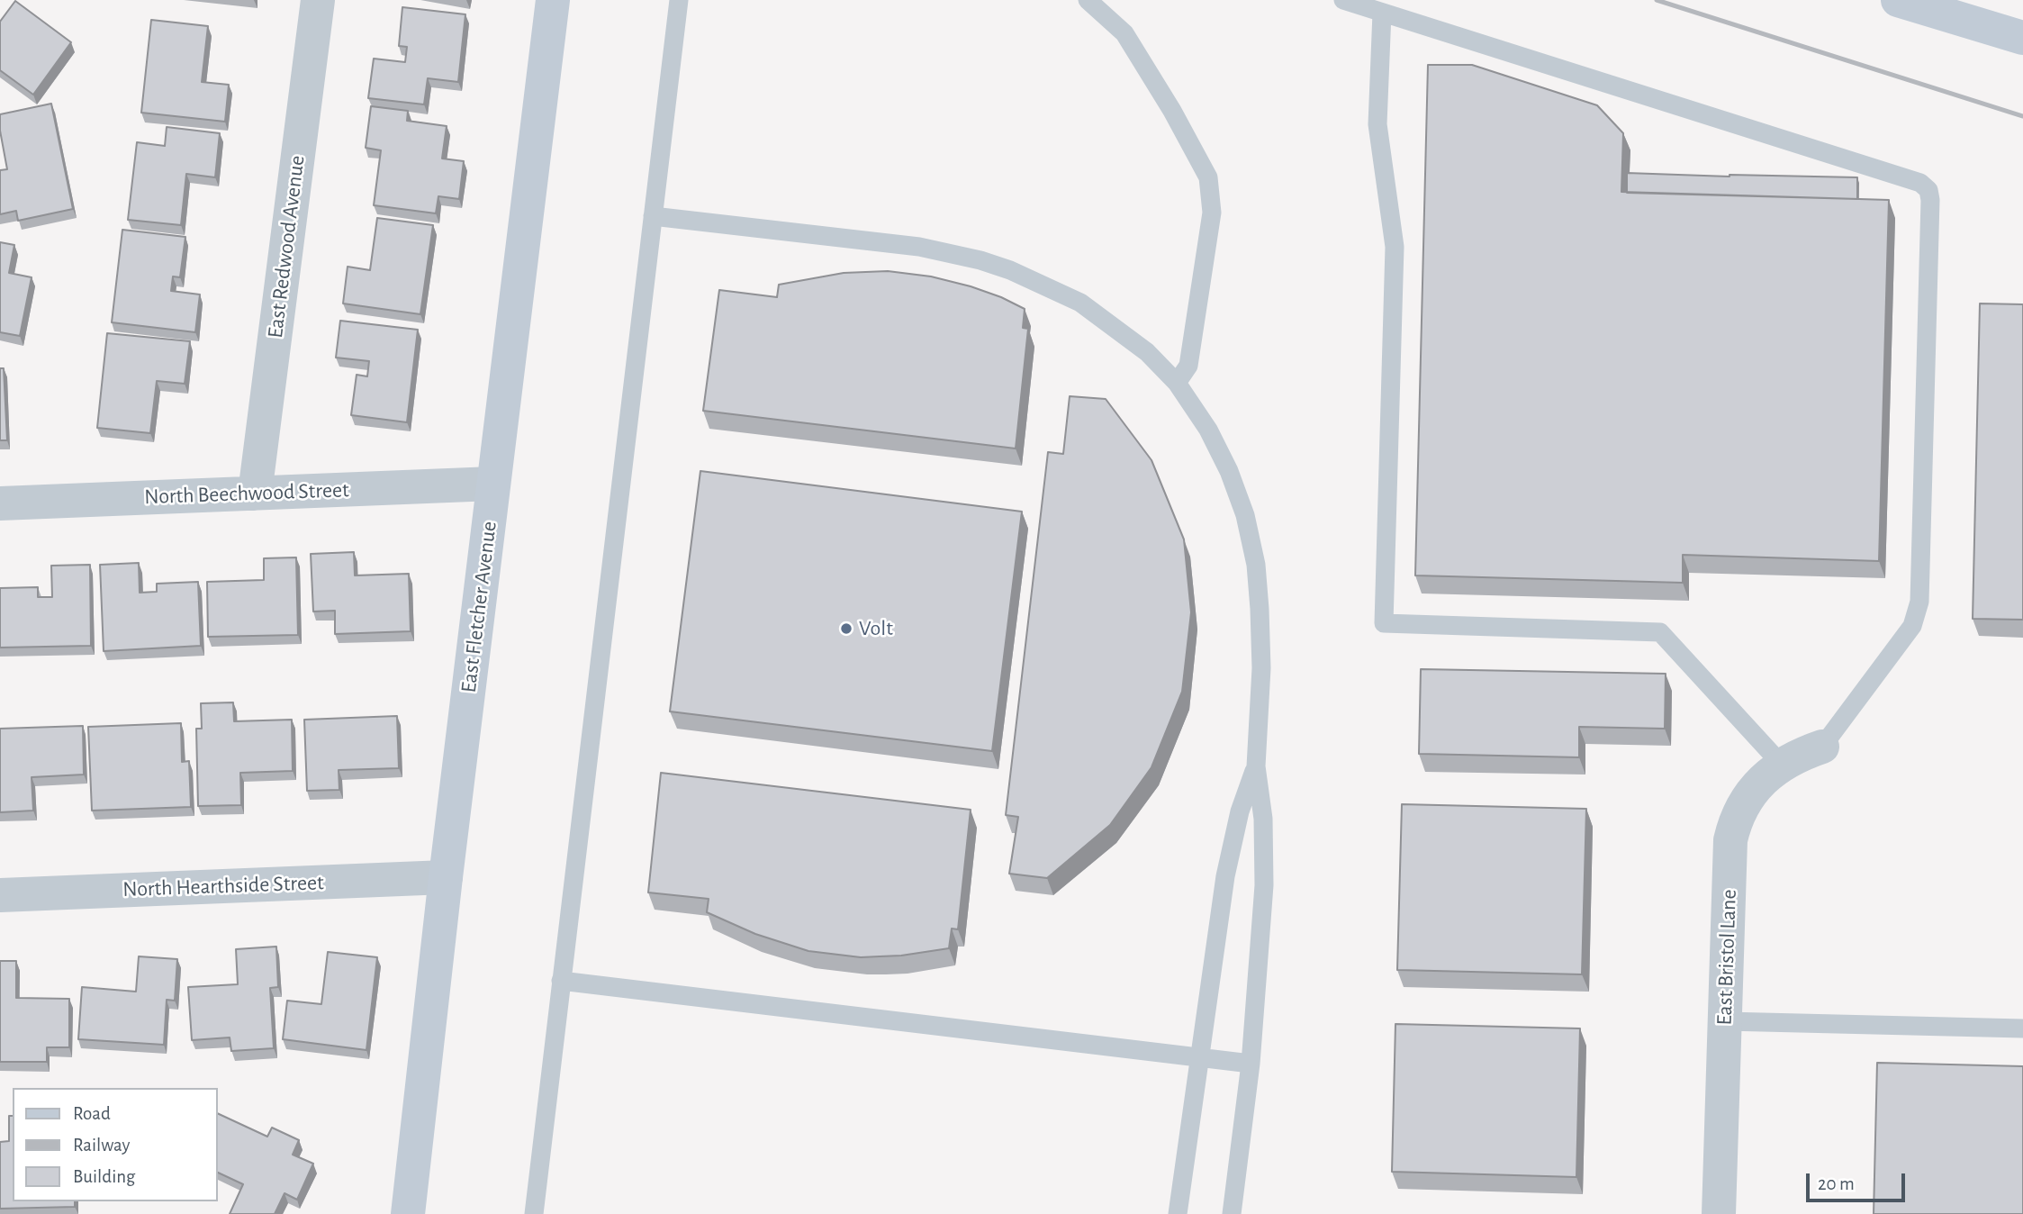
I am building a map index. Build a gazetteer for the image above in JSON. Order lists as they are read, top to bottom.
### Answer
{
  "streets": {
    "street": [
      "East Redwood Avenue",
      "North Beechwood Street",
      "East Fletcher Avenue",
      "North Hearthside Street",
      "East Bristol Lane"
    ]
  },
  "crossings": [
    ["East Redwood Avenue", "North Beechwood Street"],
    ["North Beechwood Street", "East Fletcher Avenue"],
    ["East Fletcher Avenue", "North Hearthside Street"]
  ],
  "places": ["Volt"],
  "legend": ["Road", "Railway", "Building"],
  "scale_bar": "20 m"
}
